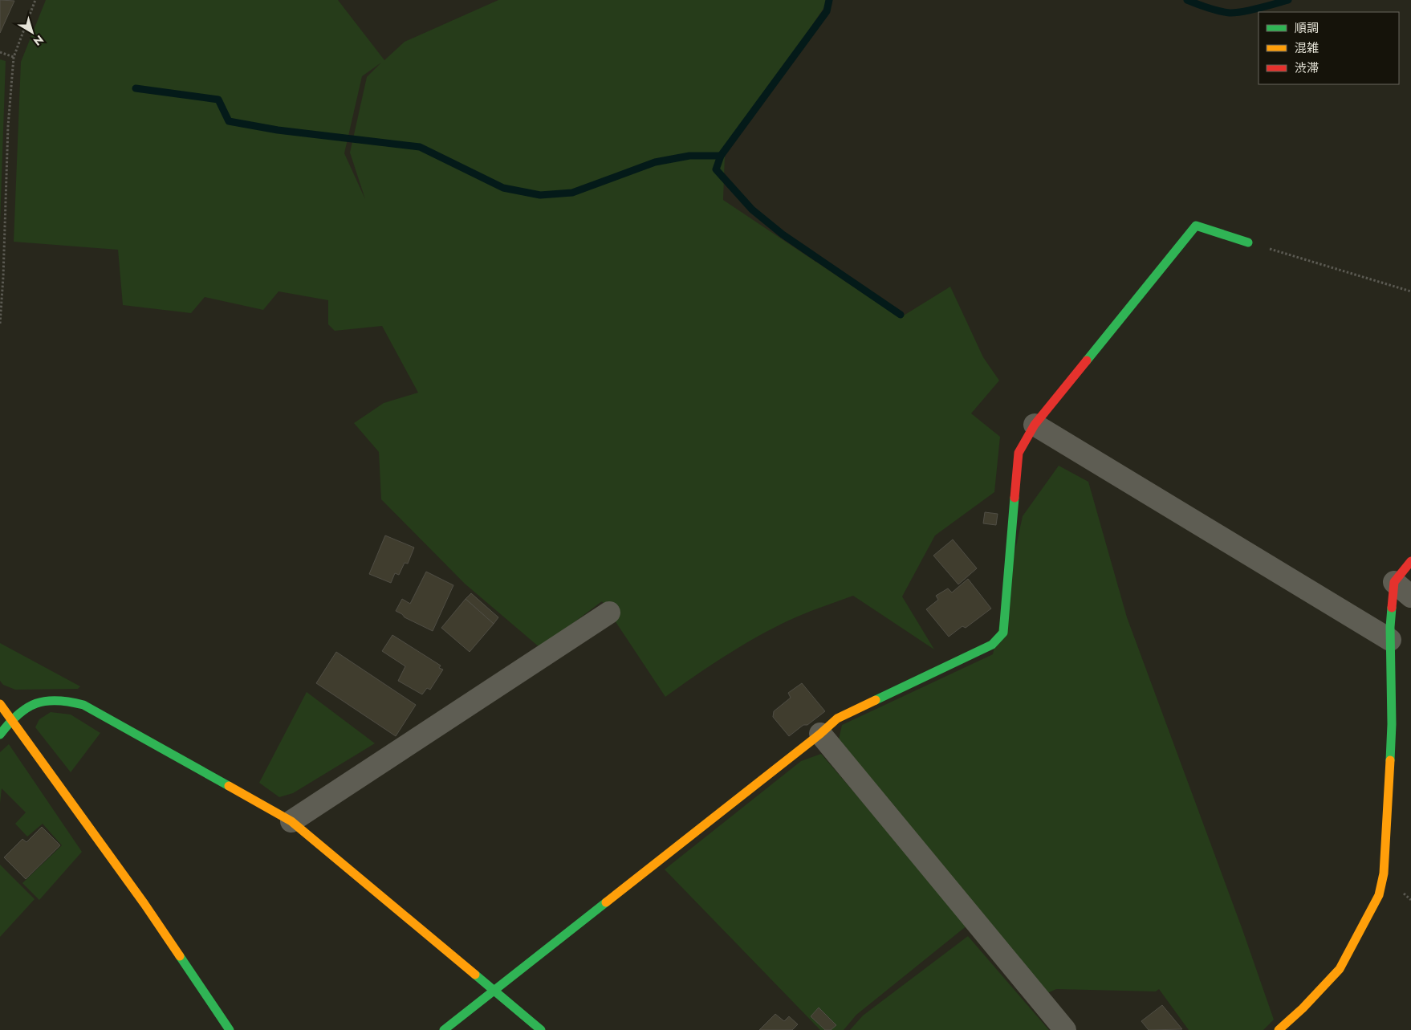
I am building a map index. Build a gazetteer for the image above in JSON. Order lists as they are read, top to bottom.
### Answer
{
  "legend": ["順調", "混雑", "渋滞"],
  "north": "bottom right"
}
